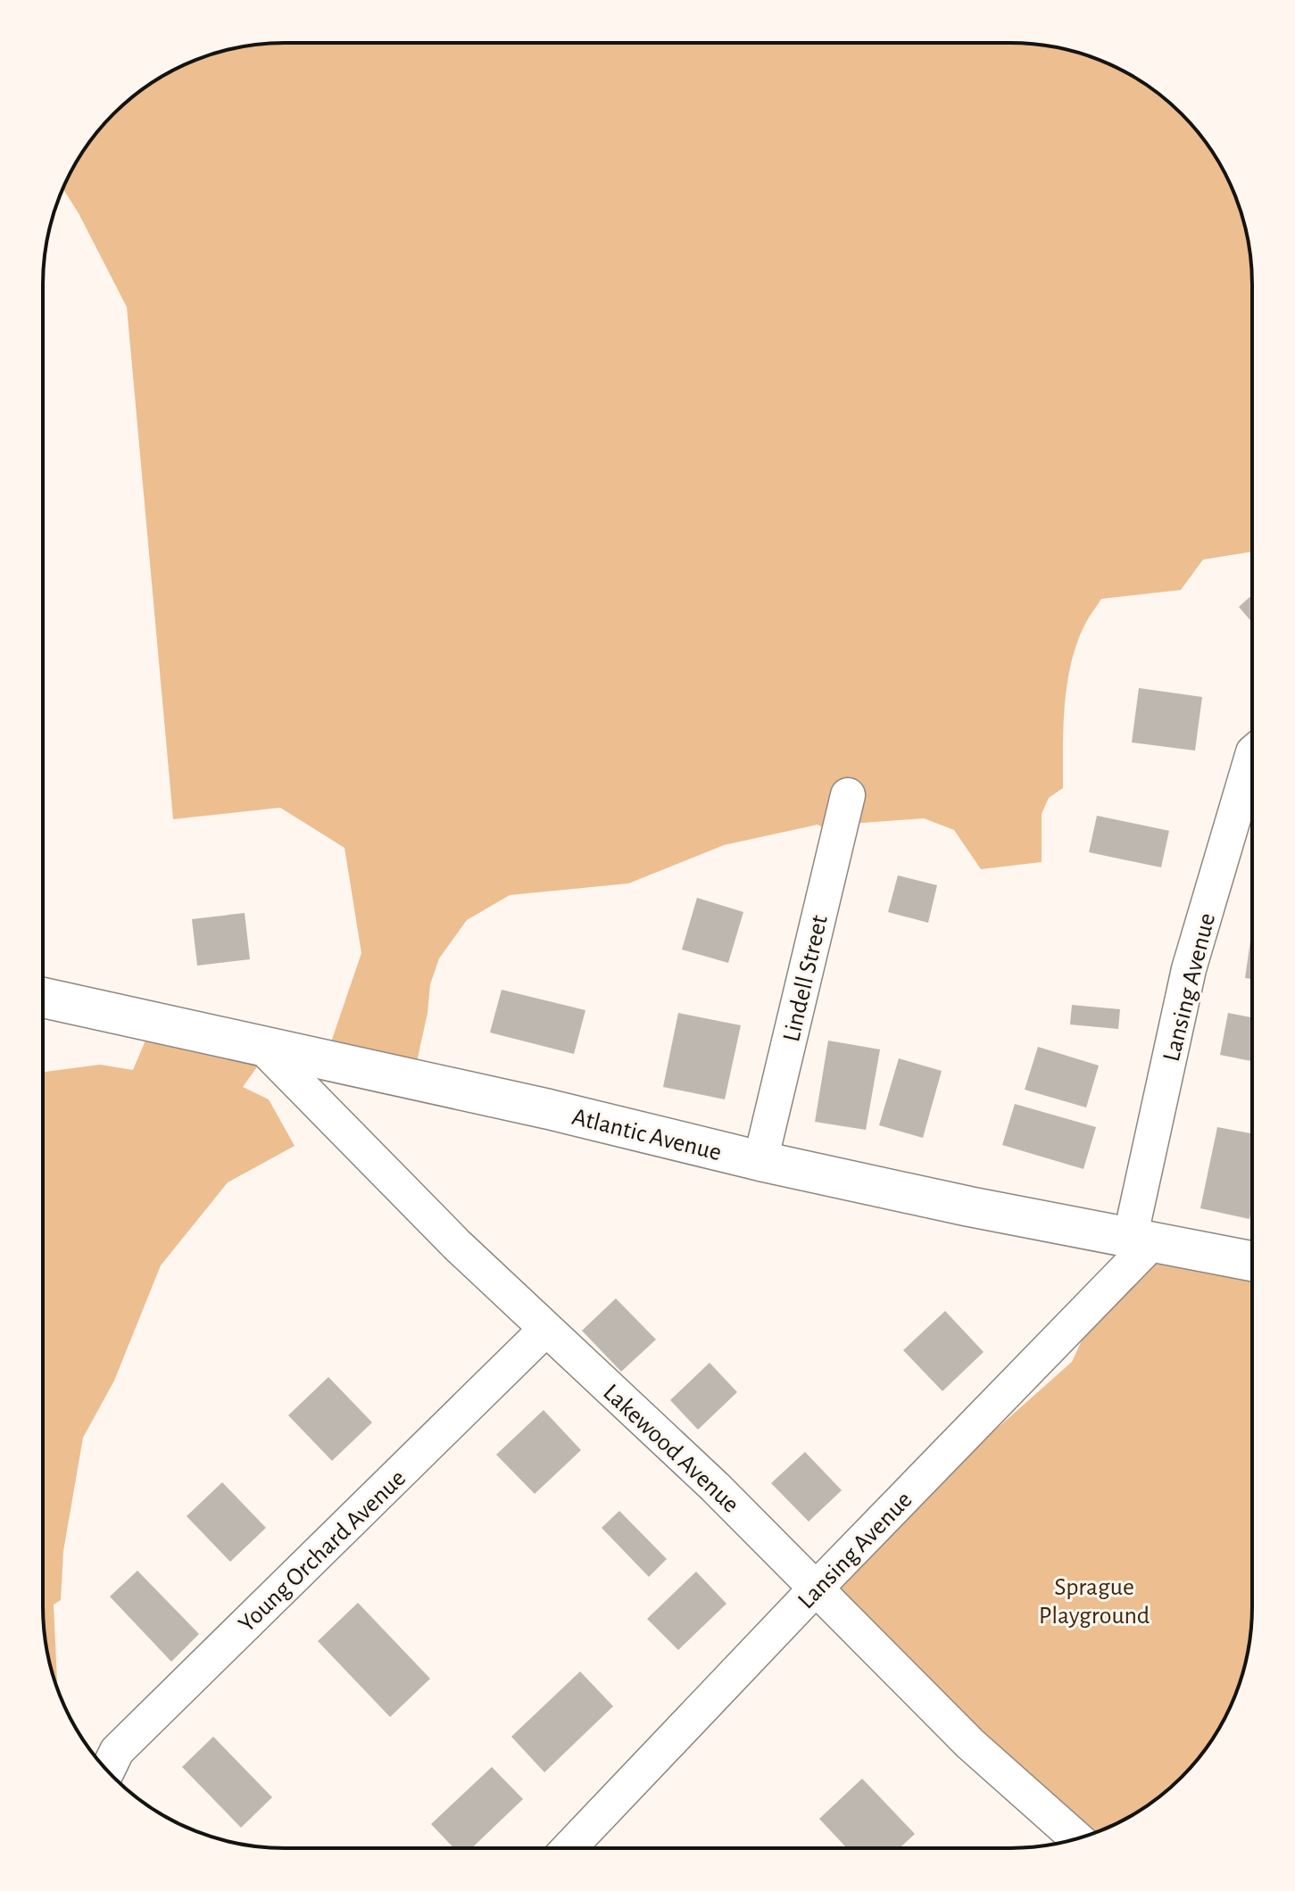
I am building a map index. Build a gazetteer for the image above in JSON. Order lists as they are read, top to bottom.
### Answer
{
  "streets": {
    "street": [
      "Lindell Street",
      "Lansing Avenue",
      "Atlantic Avenue",
      "Lakewood Avenue",
      "Young Orchard Avenue"
    ]
  },
  "crossings": [
    ["Lindell Street", "Atlantic Avenue"],
    ["Lansing Avenue", "Atlantic Avenue"],
    ["Lansing Avenue", "Lakewood Avenue"],
    ["Atlantic Avenue", "Lakewood Avenue"],
    ["Lakewood Avenue", "Young Orchard Avenue"]
  ],
  "parks": ["Sprague Playground"]
}
